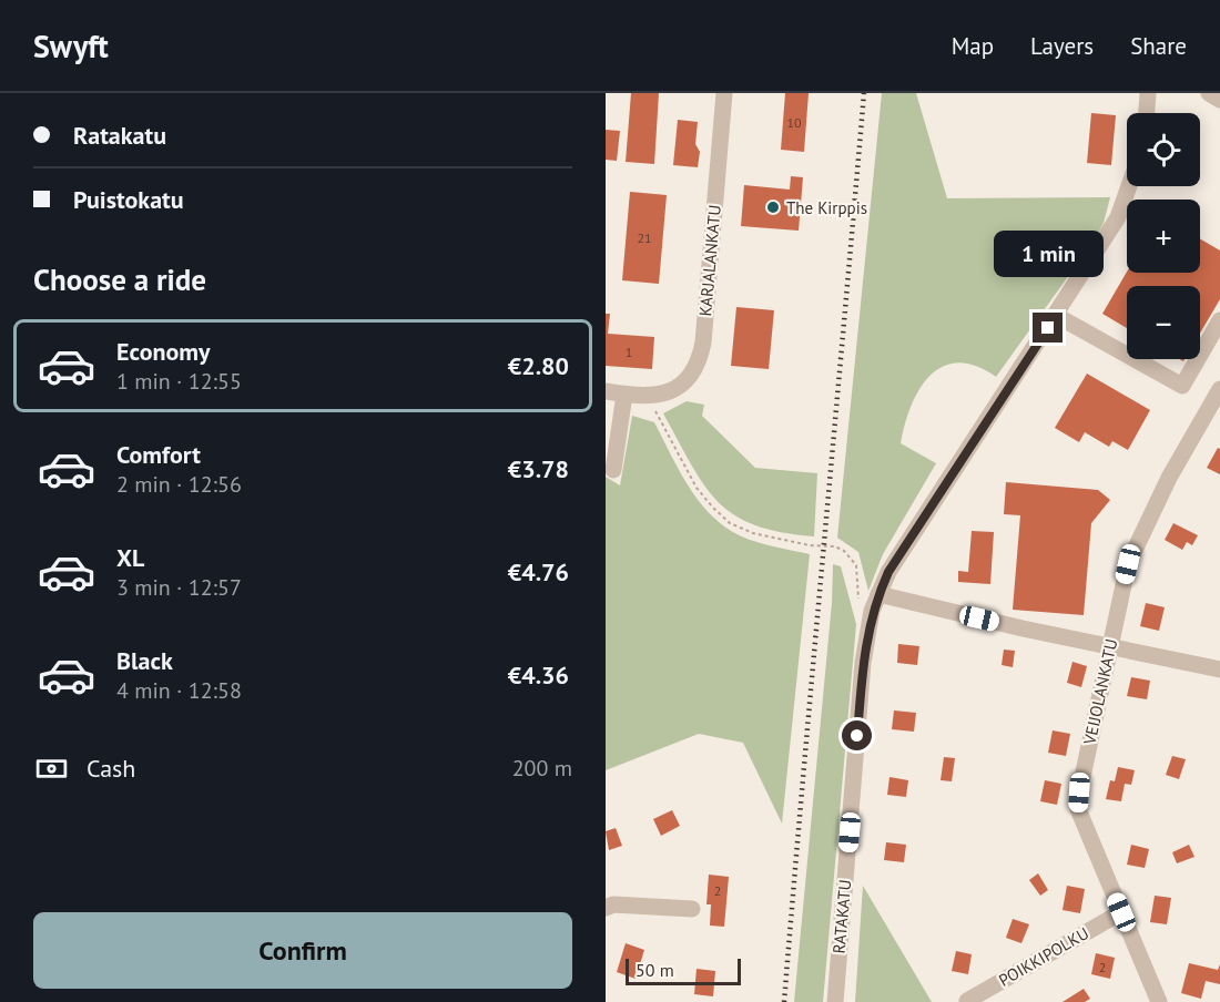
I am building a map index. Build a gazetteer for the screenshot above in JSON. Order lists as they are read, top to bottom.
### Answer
{
  "streets": {
    "street": [
      "KARJALANKATU",
      "VEIJOLANKATU",
      "RATAKATU",
      "POIKKIPOLKU"
    ]
  },
  "crossings": [
    ["VEIJOLANKATU", "POIKKIPOLKU"]
  ],
  "places": ["The Kirppis"],
  "house_numbers": [
    "10",
    "21",
    "1",
    "2",
    "2"
  ],
  "scale_bar": "50 m",
  "page": {
    "header": "Swyft",
    "nav": ["Map", "Layers", "Share"],
    "banner": ["Ratakatu", "Puistokatu"],
    "map_buttons": ["+", "−"],
    "bubble": "1 min",
    "heading": "Choose a ride",
    "list": [
      {
        "name": "Economy",
        "note": "1 min · 12:55",
        "value": "€2.80"
      },
      {
        "name": "Comfort",
        "note": "2 min · 12:56",
        "value": "€3.78"
      },
      {
        "name": "XL",
        "note": "3 min · 12:57",
        "value": "€4.76"
      },
      {
        "name": "Black",
        "note": "4 min · 12:58",
        "value": "€4.36"
      }
    ],
    "pay": ["Cash", "200 m"],
    "buttons": "Confirm",
    "scale": "50 m"
  }
}
